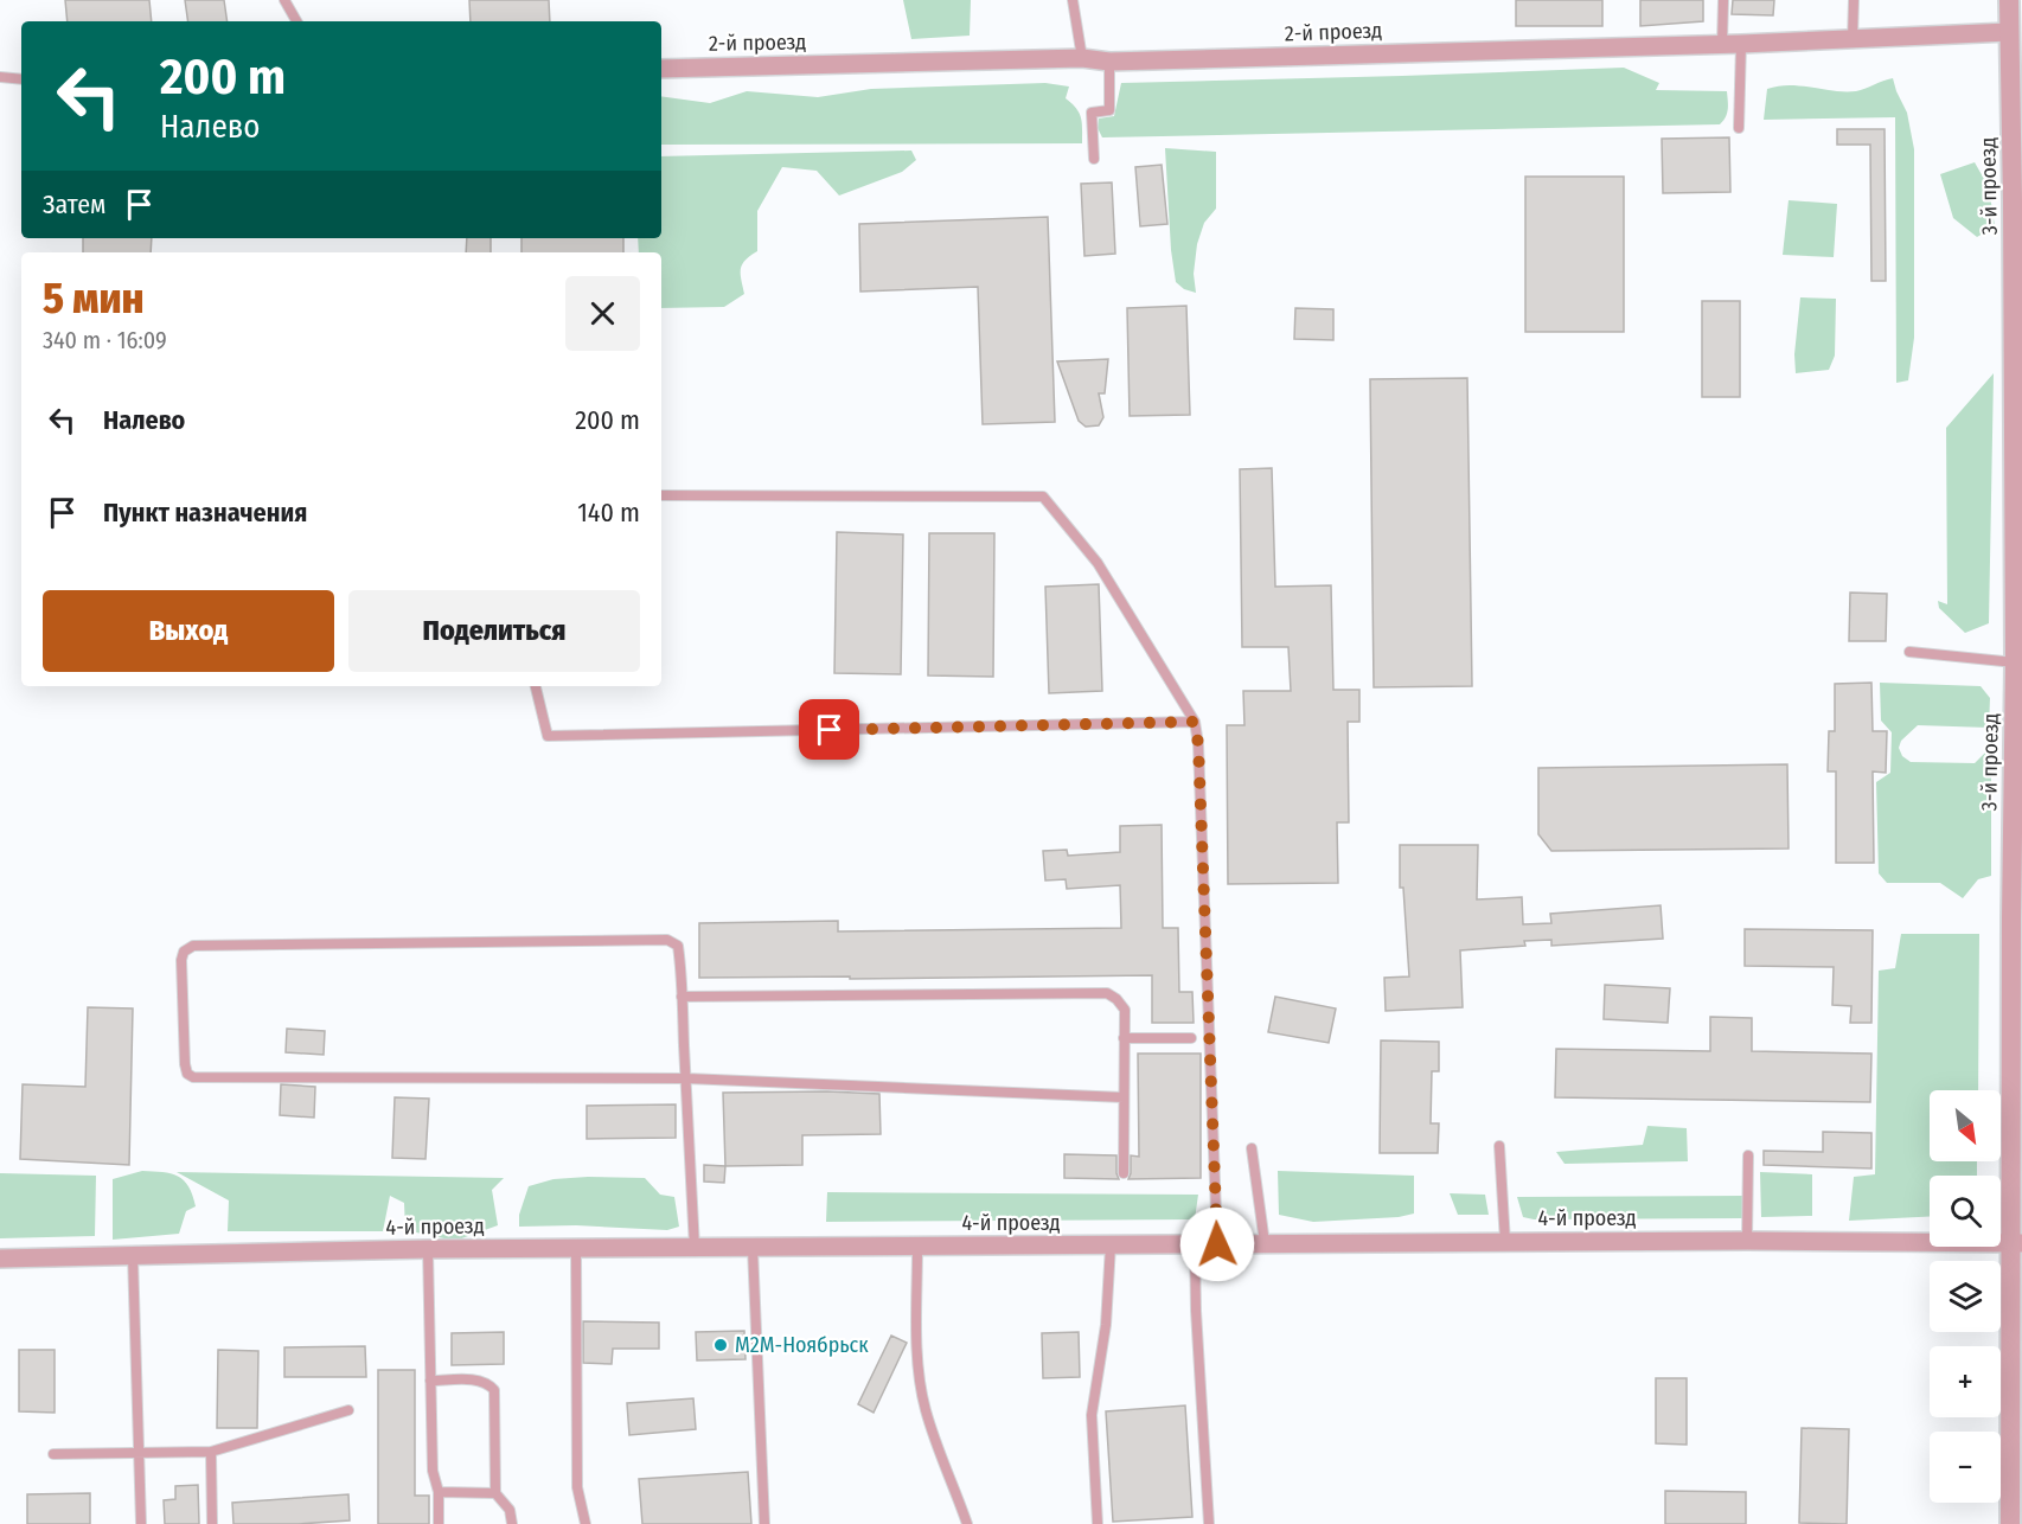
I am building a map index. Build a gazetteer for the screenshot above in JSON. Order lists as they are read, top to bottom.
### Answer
{
  "streets": {
    "street": ["2-й проезд", "3-й проезд", "4-й проезд"]
  },
  "crossings": [
    ["2-й проезд", "3-й проезд"],
    ["3-й проезд", "4-й проезд"]
  ],
  "places": ["М2М-Ноябрьск"],
  "north": "bottom right",
  "page": {
    "turn": ["200 m", "Налево"],
    "then": "Затем",
    "heading": ["5 мин", "340 m · 16:09"],
    "list": [
      {
        "name": "Налево",
        "value": "200 m"
      },
      {
        "name": "Пункт назначения",
        "value": "140 m"
      }
    ],
    "buttons": ["Выход", "Поделиться"],
    "map_buttons": ["+", "−"]
  }
}
